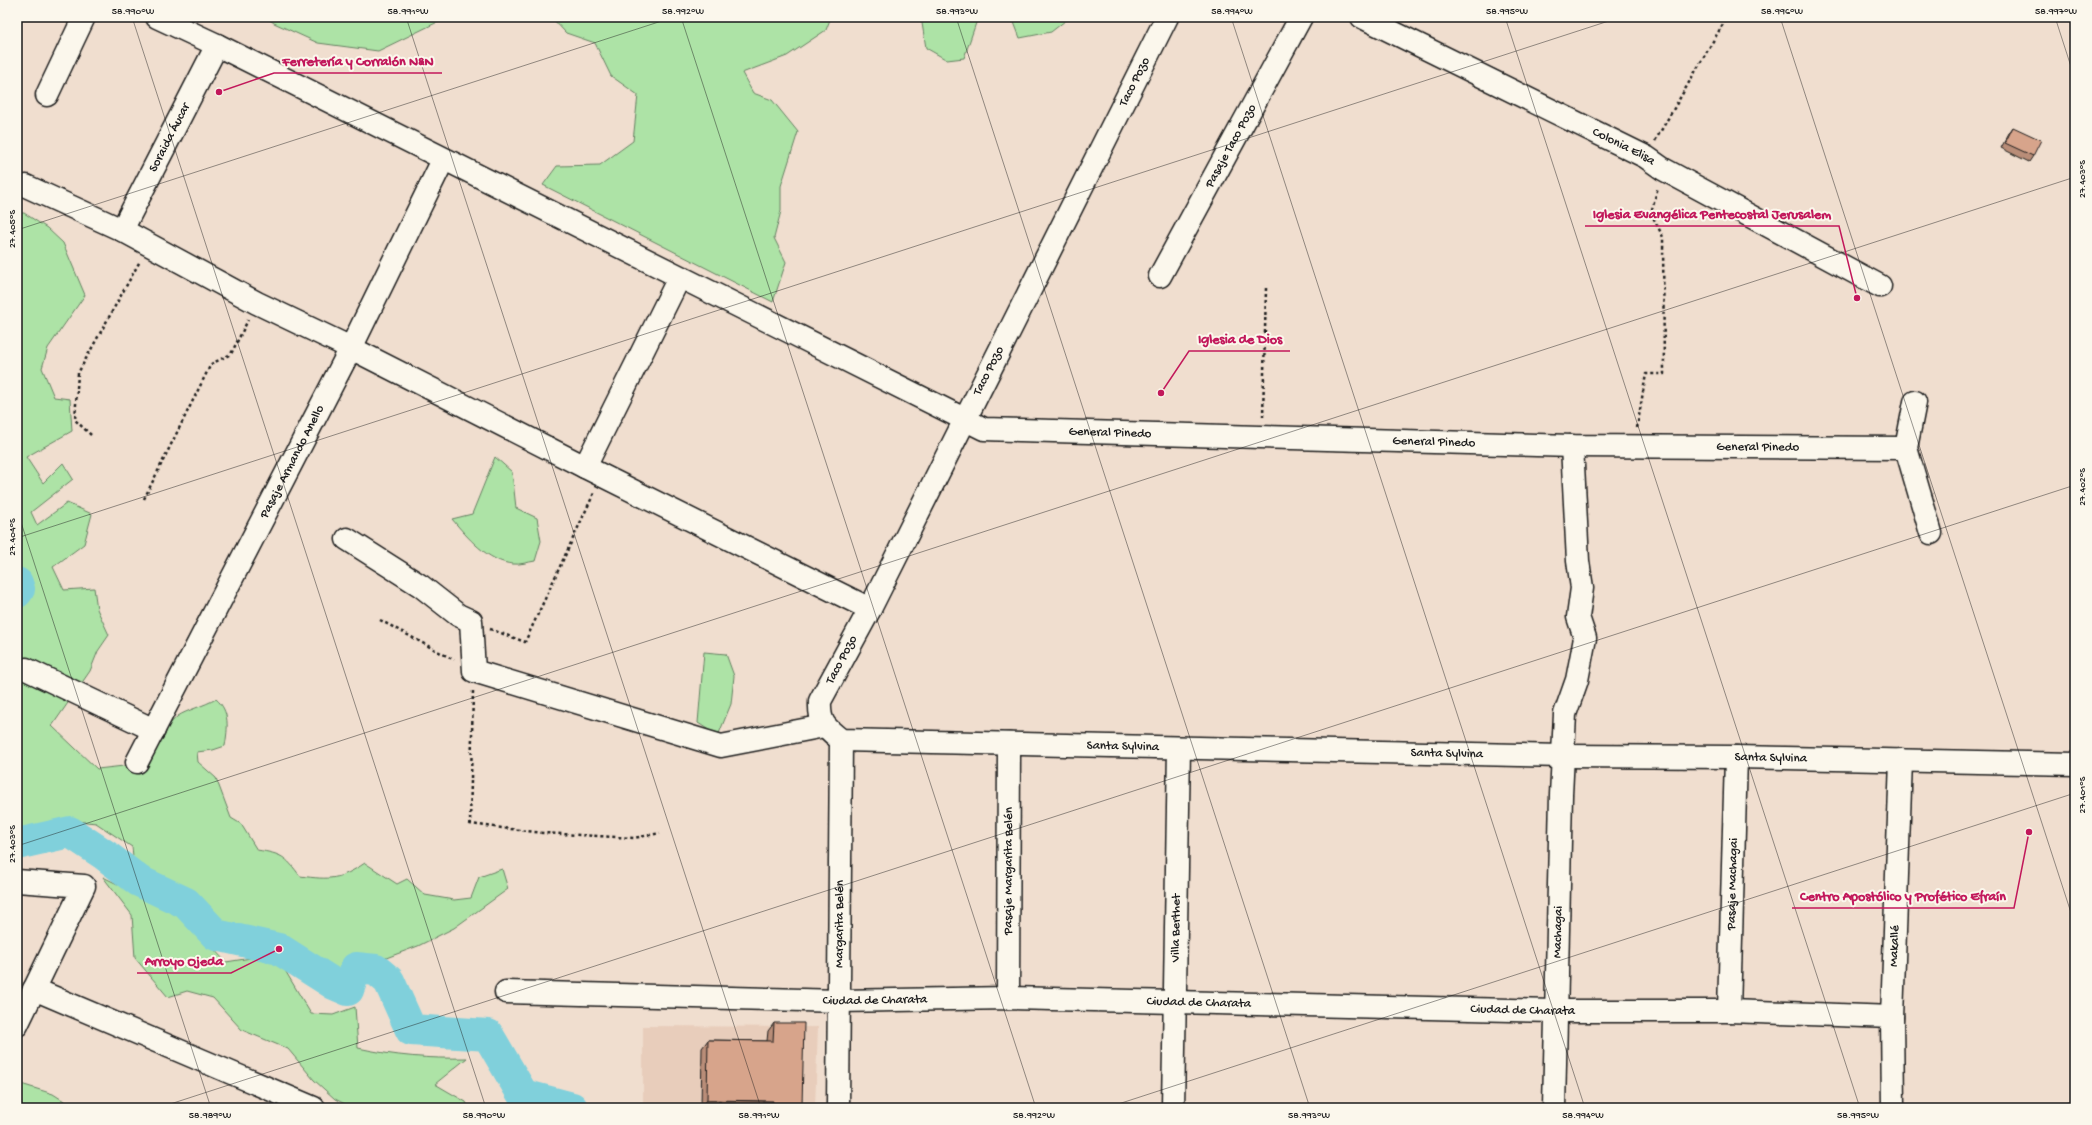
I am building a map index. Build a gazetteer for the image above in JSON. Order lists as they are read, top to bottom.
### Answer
{
  "streets": {
    "street": [
      "Taco Pozo",
      "Soraida Áucar",
      "Pasaje Taco Pozo",
      "Colonia Elisa",
      "General Pinedo",
      "Pasaje Armando Anello",
      "Santa Sylvina",
      "Pasaje Margarita Belén",
      "Pasaje Machagai",
      "Margarita Belén",
      "Villa Berthet",
      "Machagai",
      "Makallé",
      "Ciudad de Charata"
    ]
  },
  "crossings": [
    ["Taco Pozo", "General Pinedo"],
    ["Soraida Áucar", "General Pinedo"],
    ["General Pinedo", "Pasaje Armando Anello"],
    ["General Pinedo", "Machagai"],
    ["Santa Sylvina", "Pasaje Margarita Belén"],
    ["Santa Sylvina", "Pasaje Machagai"],
    ["Santa Sylvina", "Margarita Belén"],
    ["Santa Sylvina", "Villa Berthet"],
    ["Santa Sylvina", "Machagai"],
    ["Santa Sylvina", "Makallé"],
    ["Pasaje Margarita Belén", "Ciudad de Charata"],
    ["Pasaje Machagai", "Ciudad de Charata"],
    ["Margarita Belén", "Ciudad de Charata"],
    ["Villa Berthet", "Ciudad de Charata"],
    ["Machagai", "Ciudad de Charata"],
    ["Makallé", "Ciudad de Charata"]
  ],
  "places": [
    "Ferretería y Corralón N&N",
    "Iglesia Evangélica Pentecostal Jerusalem",
    "Iglesia de Dios",
    "Centro Apostólico y Profético Efraín",
    "Arroyo Ojeda"
  ],
  "coordinates": [
    "58.990°W",
    "58.991°W",
    "58.992°W",
    "58.993°W",
    "58.994°W",
    "58.995°W",
    "58.996°W",
    "58.997°W",
    "27.403°S",
    "27.405°S",
    "27.402°S",
    "27.404°S",
    "27.401°S",
    "58.989°W"
  ]
}
